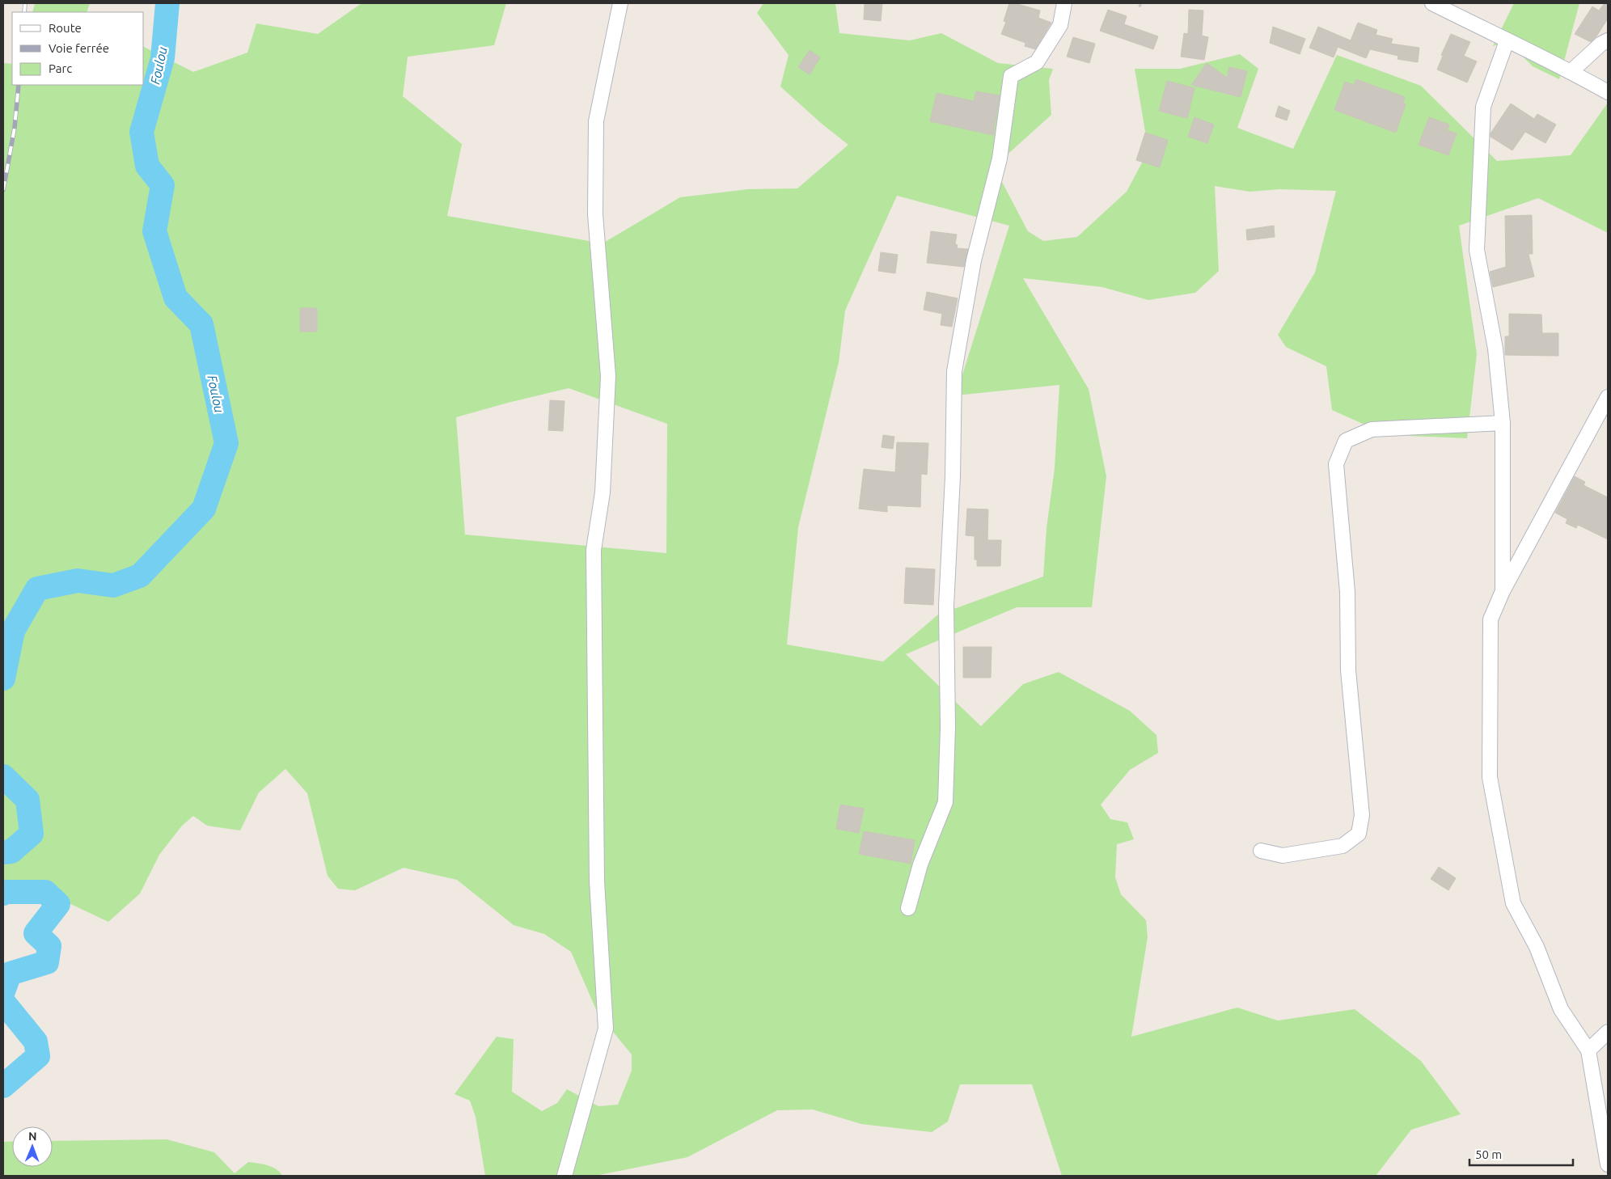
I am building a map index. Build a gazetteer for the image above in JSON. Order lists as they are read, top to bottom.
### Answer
{
  "water": ["Foulou"],
  "legend": ["Route", "Voie ferrée", "Parc"],
  "scale_bar": "50 m",
  "north": "top"
}
